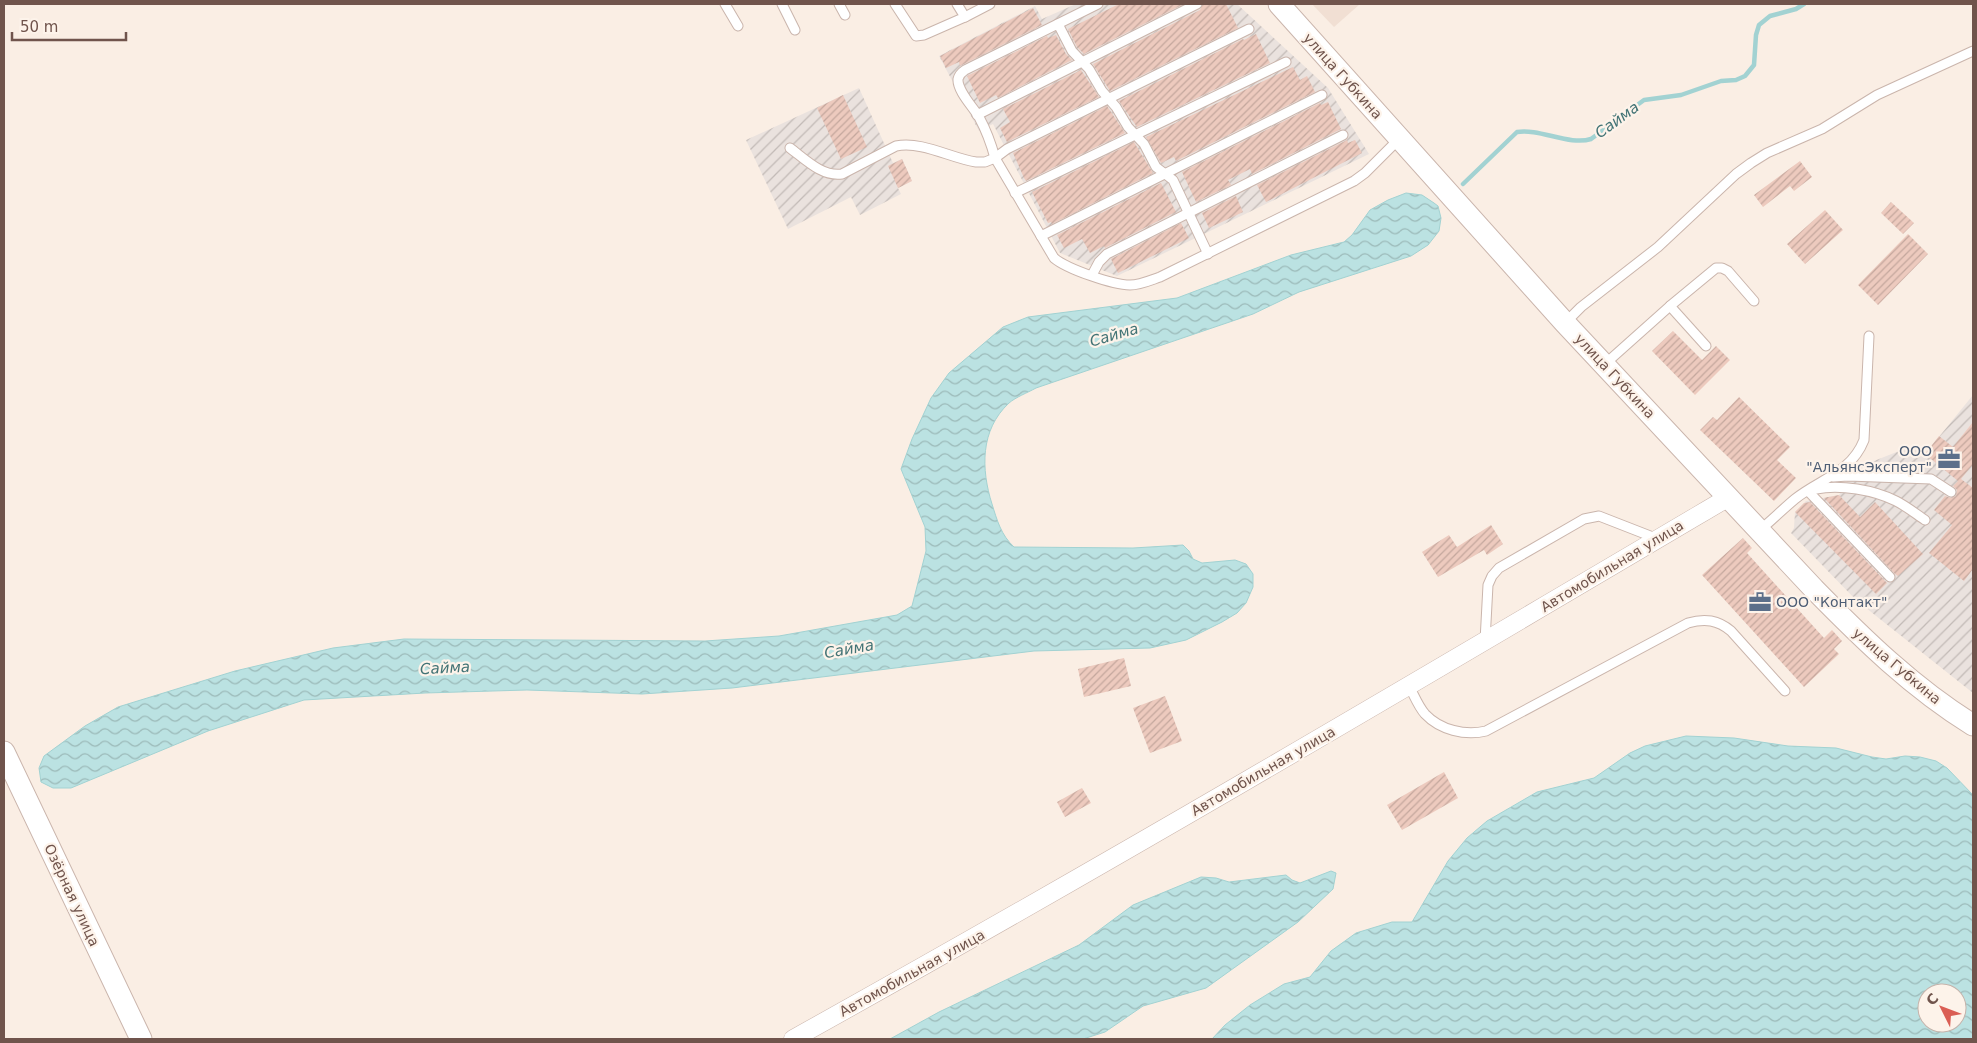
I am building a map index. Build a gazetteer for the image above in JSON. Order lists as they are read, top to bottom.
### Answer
{
  "streets": {
    "street": ["улица Губкина", "Автомобильная улица", "Озёрная улица"]
  },
  "crossings": [
    ["улица Губкина", "Автомобильная улица"]
  ],
  "water": ["Сайма"],
  "places": {
    "office": ["ООО \"АльянсЭксперт\"", "ООО \"Контакт\""]
  },
  "scale_bar": "50 m",
  "north": "top left"
}
